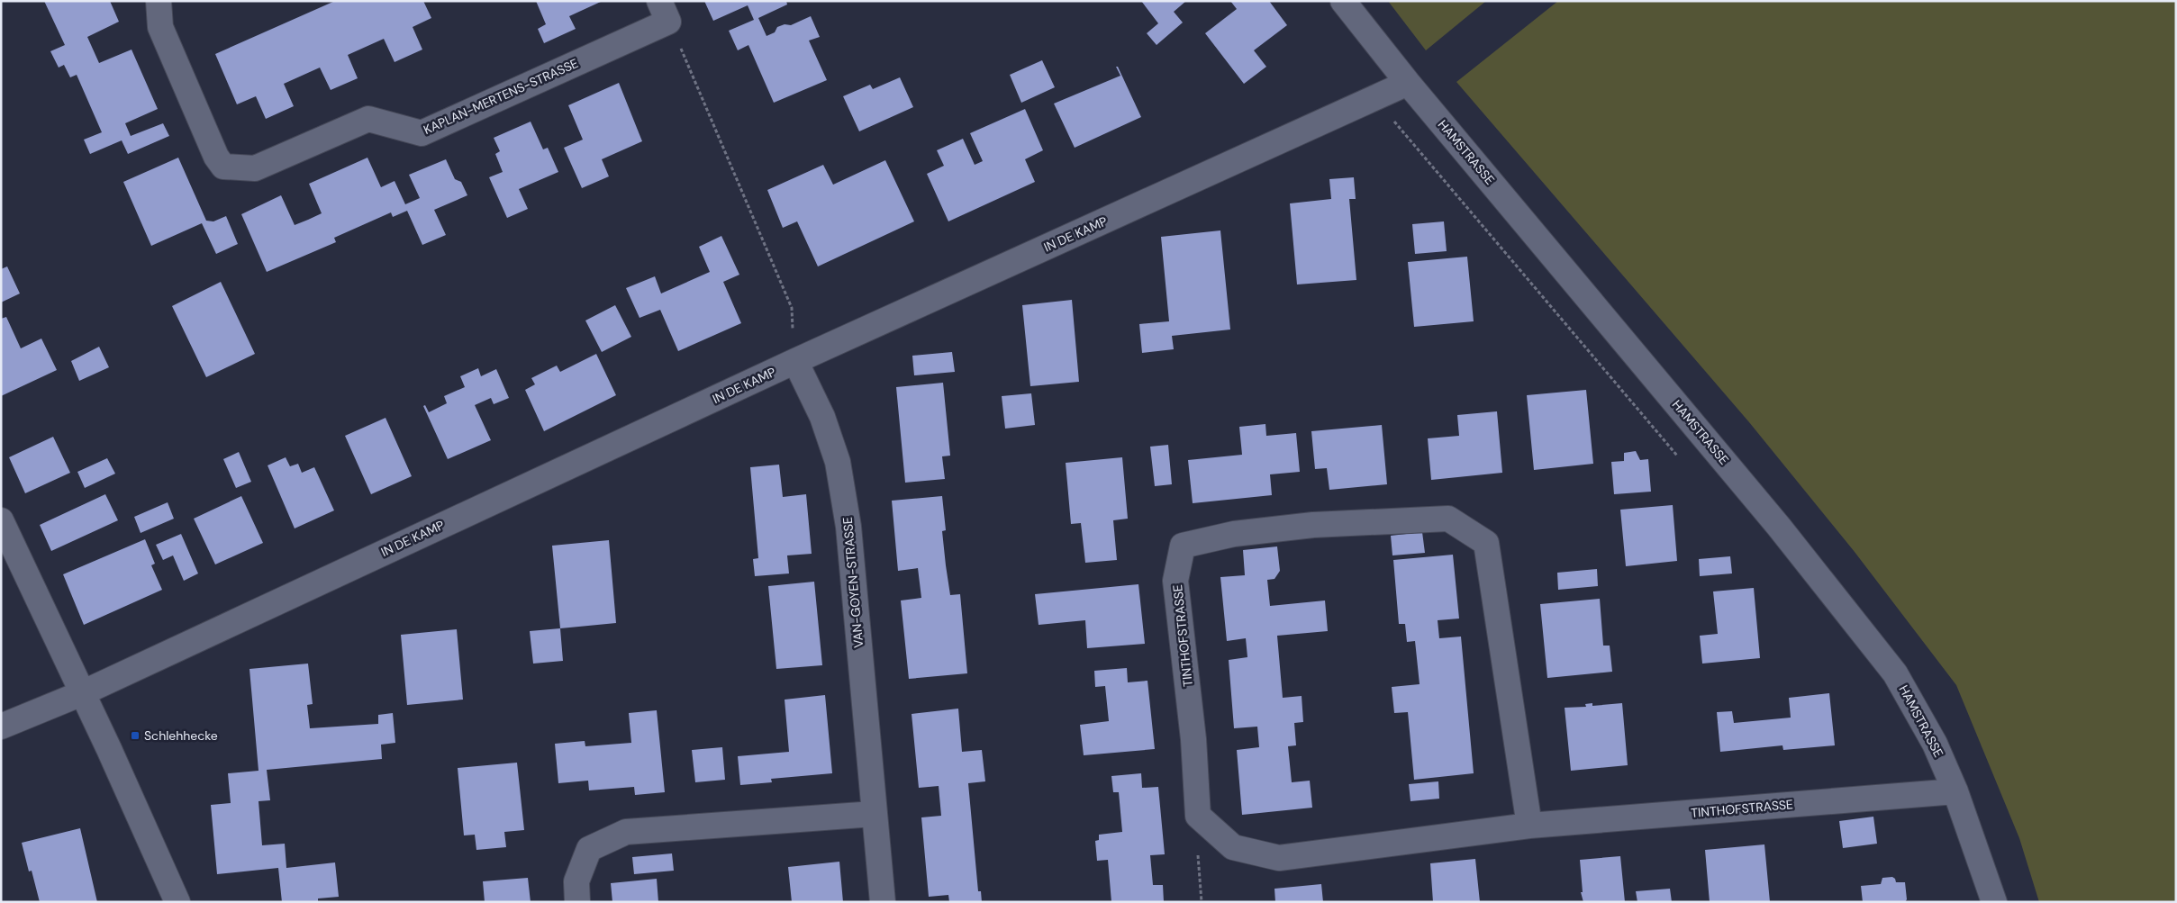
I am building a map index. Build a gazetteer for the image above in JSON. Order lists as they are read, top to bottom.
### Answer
{
  "streets": {
    "street": [
      "KAPLAN-MERTENS-STRASSE",
      "HAMSTRASSE",
      "IN DE KAMP",
      "VAN-GOYEN-STRASSE",
      "TINTHOFSTRASSE"
    ]
  },
  "crossings": [
    ["HAMSTRASSE", "IN DE KAMP"],
    ["HAMSTRASSE", "TINTHOFSTRASSE"],
    ["IN DE KAMP", "VAN-GOYEN-STRASSE"]
  ],
  "places": {
    "transit": ["Schlehhecke"]
  }
}
